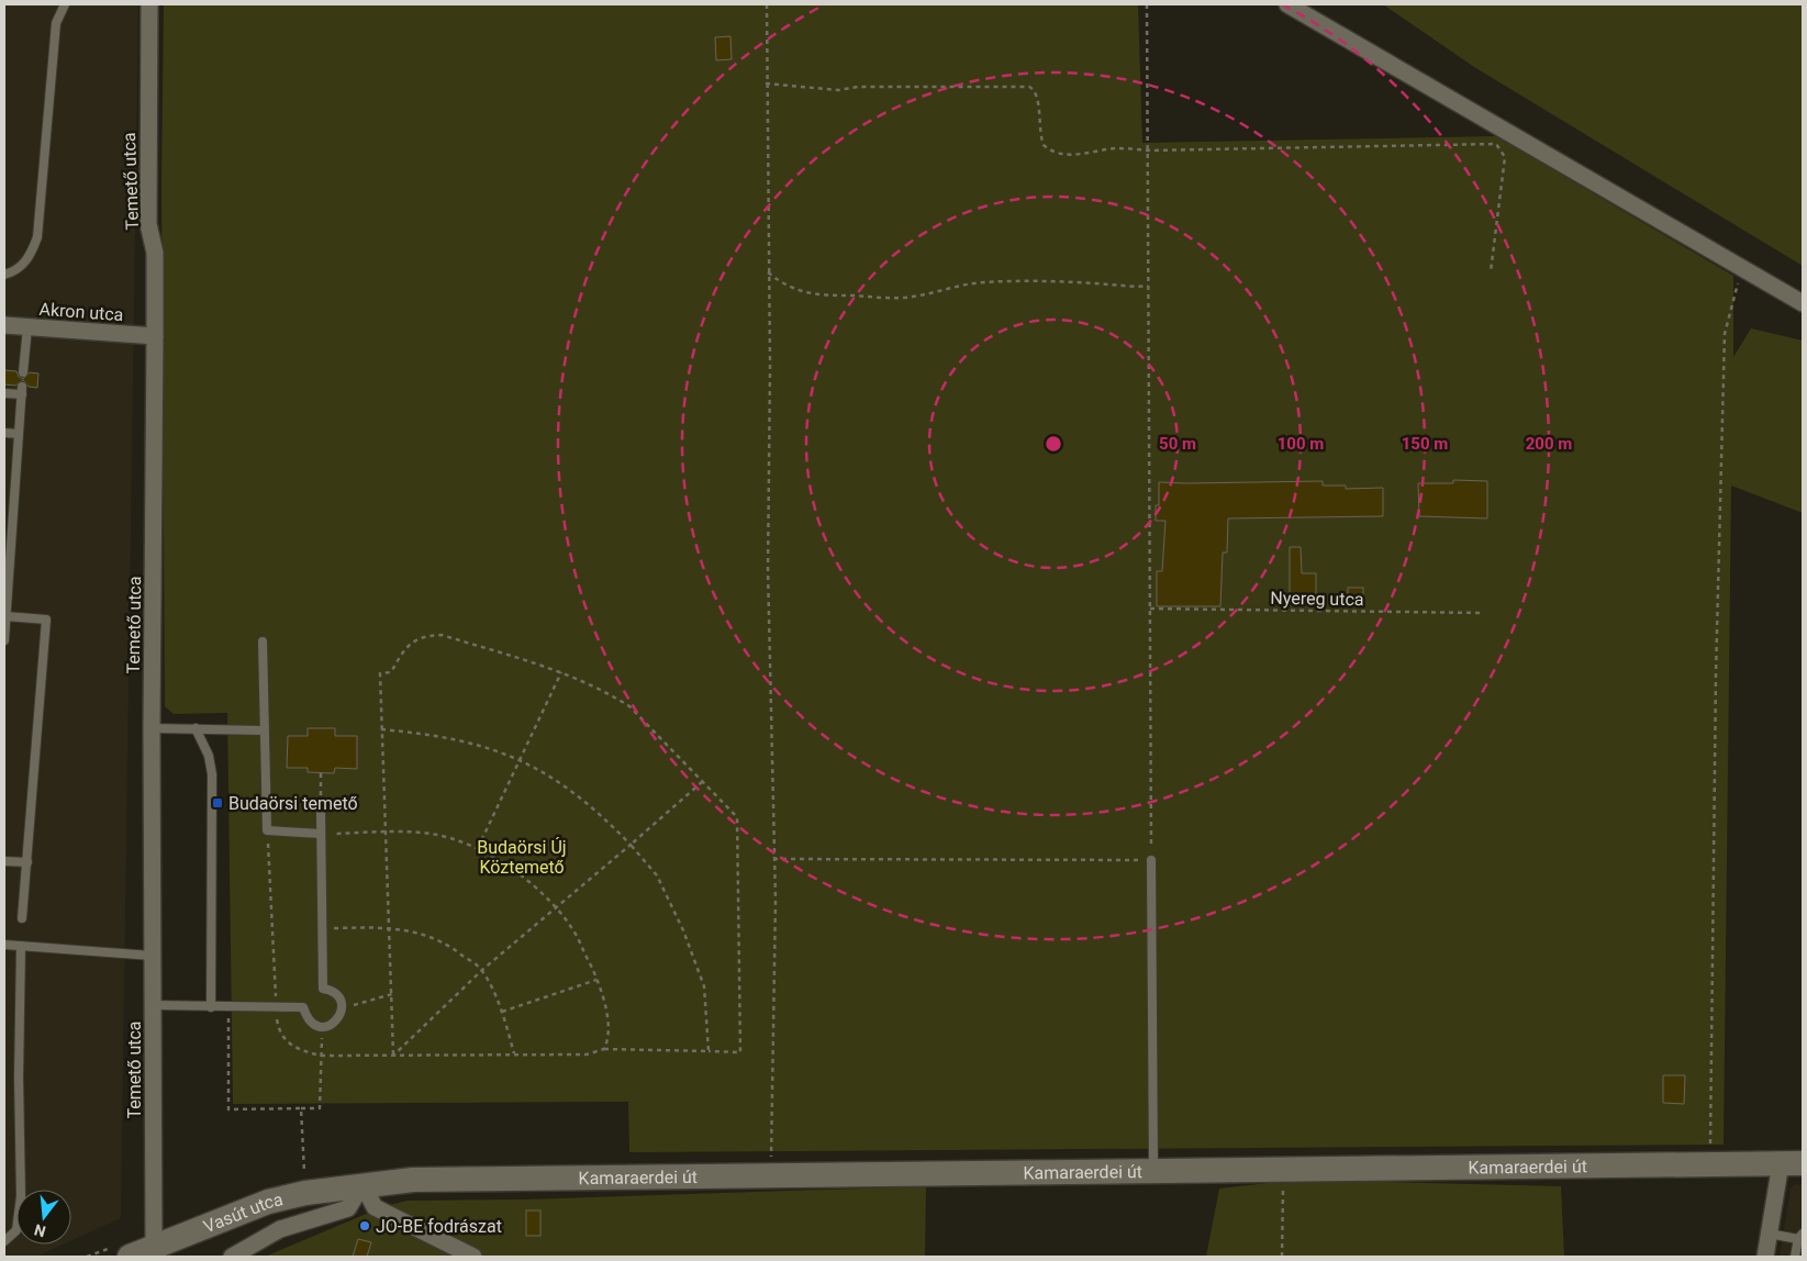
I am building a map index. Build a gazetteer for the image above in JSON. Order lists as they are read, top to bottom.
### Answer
{
  "streets": {
    "street": [
      "Temető utca",
      "Akron utca",
      "Kamaraerdei út",
      "Vasút utca"
    ],
    "path": ["Nyereg utca"]
  },
  "crossings": [
    ["Temető utca", "Akron utca"],
    ["Temető utca", "Vasút utca"],
    ["Kamaraerdei út", "Vasút utca"]
  ],
  "parks": ["Budaörsi Új Köztemető"],
  "places": {
    "transit": ["Budaörsi temető"],
    "other": ["JO-BE fodrászat"]
  },
  "north": "bottom",
  "rings": [
    "50 m",
    "100 m",
    "150 m",
    "200 m"
  ]
}
